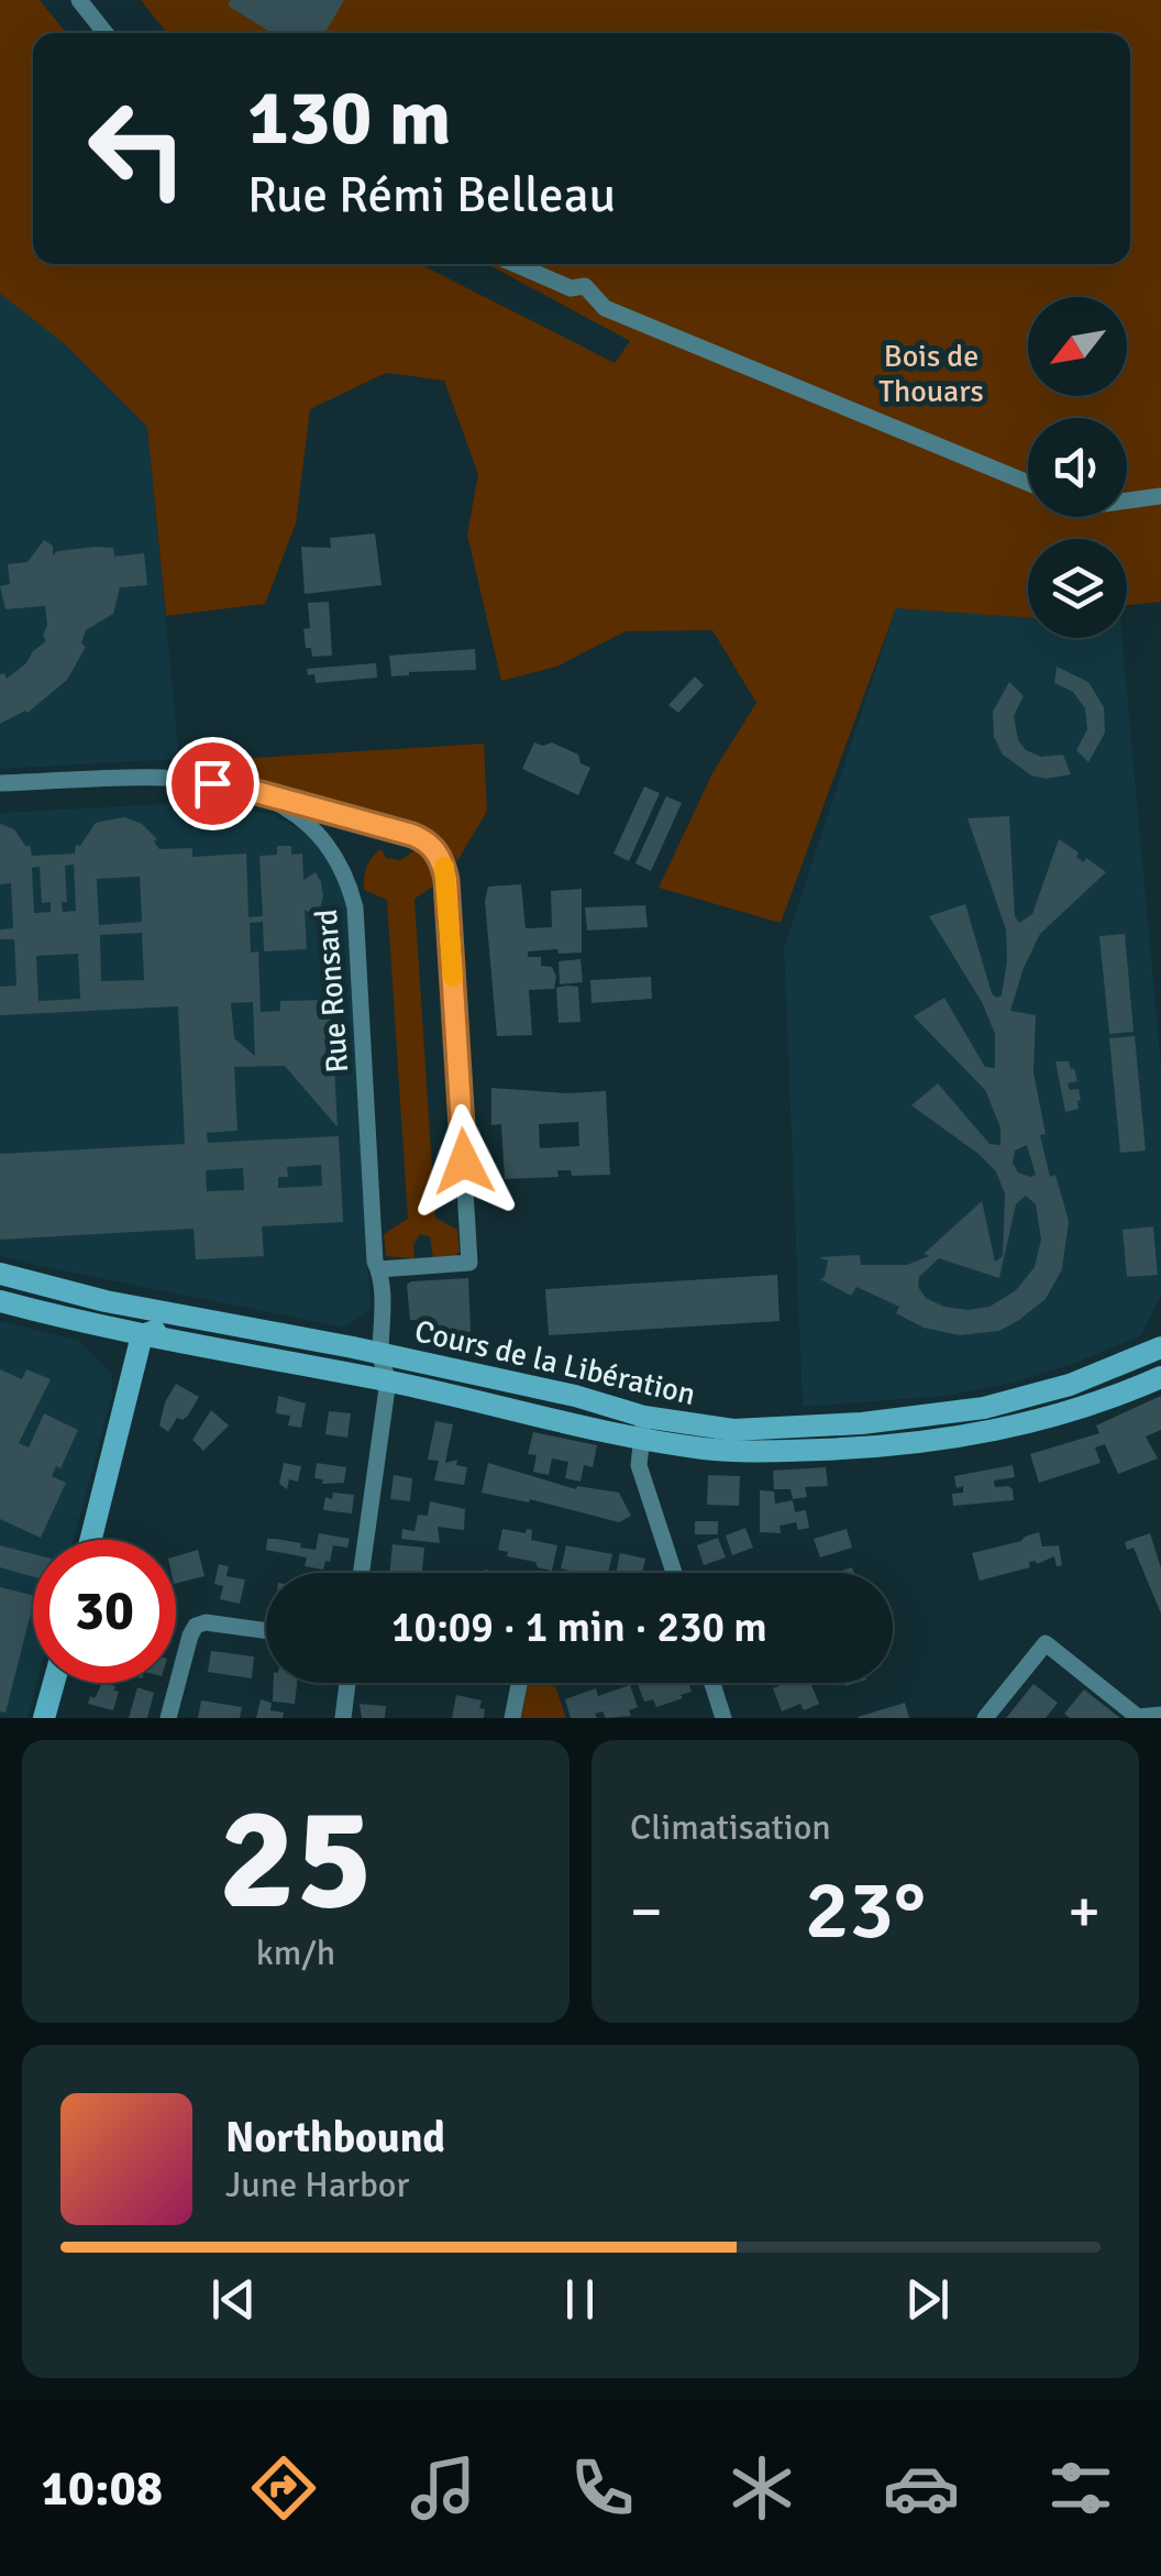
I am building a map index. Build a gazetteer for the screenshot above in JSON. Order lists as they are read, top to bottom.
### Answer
{
  "streets": {
    "main road": ["Cours de la Libération"],
    "street": ["Rue Ronsard"]
  },
  "crossings": [
    ["Rue Ronsard", "Cours de la Libération"]
  ],
  "parks": ["Bois de Thouars"],
  "north": "bottom left",
  "page": {
    "turn": ["130 m", "Rue Rémi Belleau"],
    "limit": "30",
    "trip": "10:09 · 1 min · 230 m",
    "tile": [
      ["25", "km/h"],
      "Climatisation"
    ],
    "heat": ["−", "23°", "+"],
    "song": ["Northbound", "June Harbor"],
    "tabs": "10:08"
  }
}
